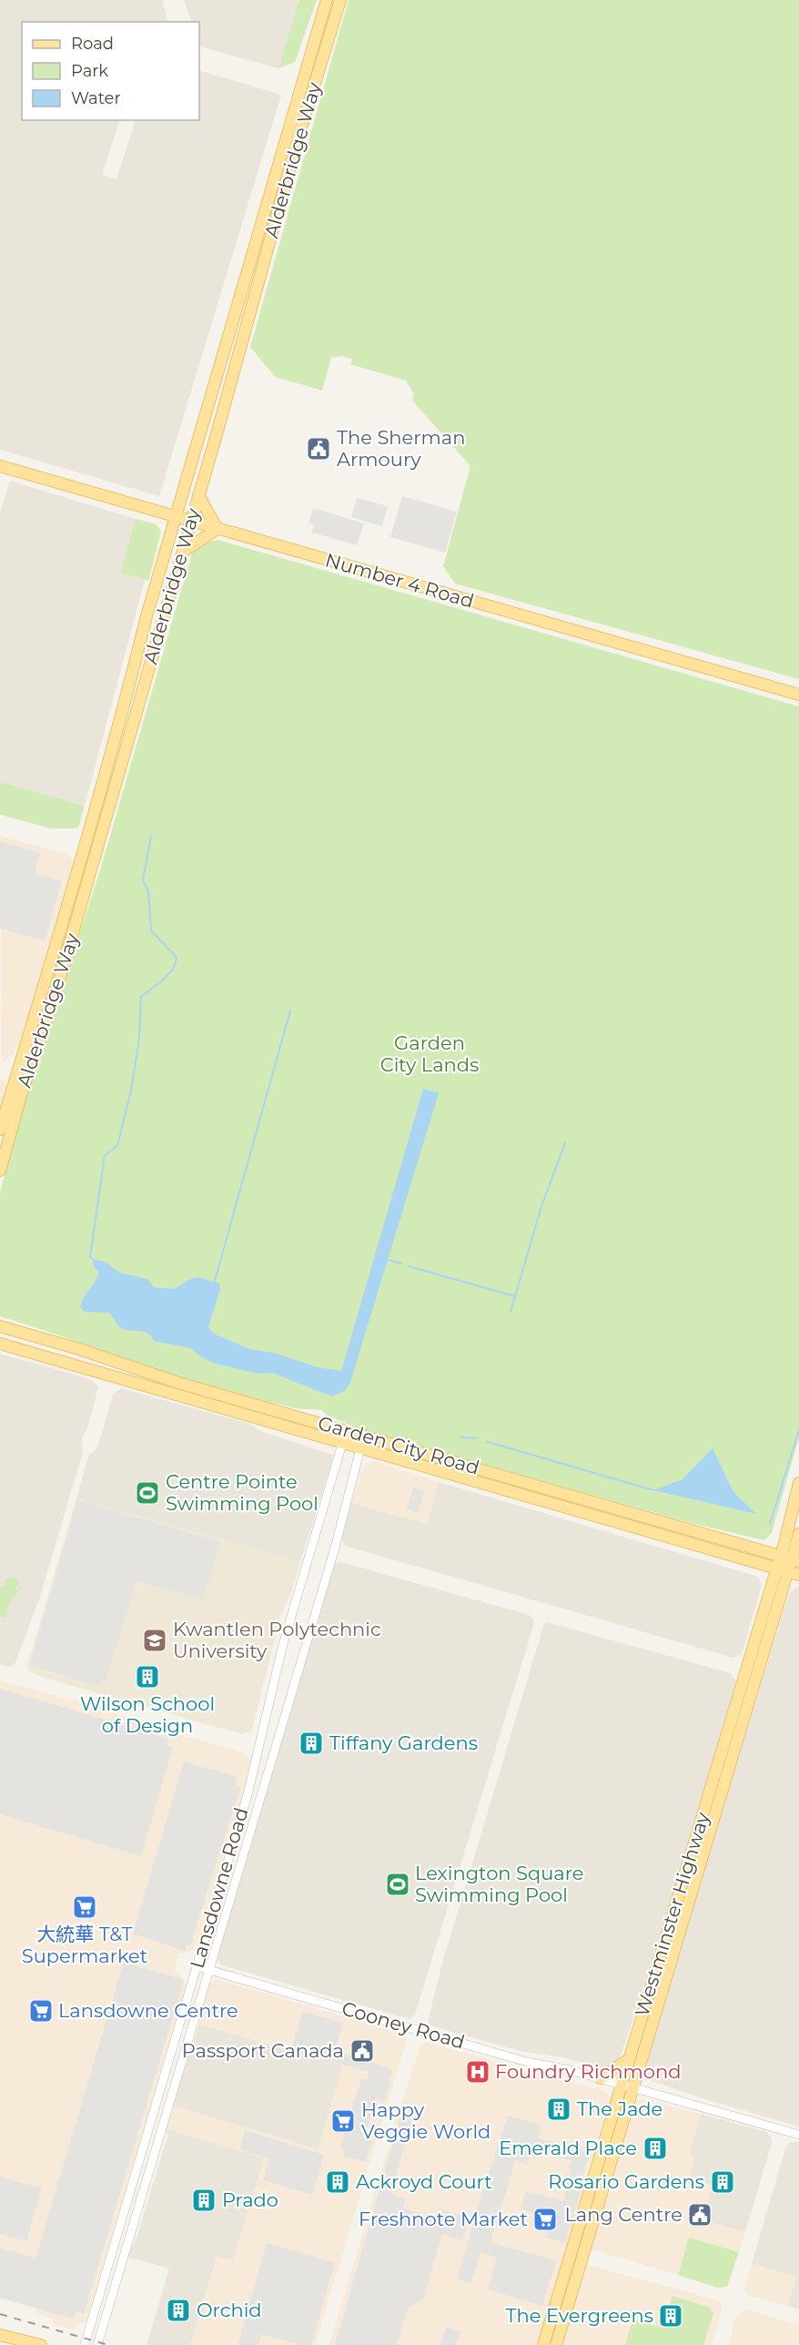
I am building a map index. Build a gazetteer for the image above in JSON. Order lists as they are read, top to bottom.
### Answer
{
  "streets": {
    "main road": [
      "Alderbridge Way",
      "Number 4 Road",
      "Garden City Road",
      "Westminster Highway"
    ],
    "street": ["Lansdowne Road", "Cooney Road"]
  },
  "crossings": [
    ["Alderbridge Way", "Number 4 Road"],
    ["Garden City Road", "Lansdowne Road"],
    ["Garden City Road", "Westminster Highway"],
    ["Lansdowne Road", "Cooney Road"],
    ["Westminster Highway", "Cooney Road"]
  ],
  "parks": ["Garden City Lands"],
  "places": {
    "public building": ["The Sherman Armoury", "Passport Canada", "Lang Centre"],
    "sports": ["Centre Pointe Swimming Pool", "Lexington Square Swimming Pool"],
    "school or university": ["Kwantlen Polytechnic University"],
    "building": [
      "Wilson School of Design",
      "Tiffany Gardens",
      "The Jade",
      "Emerald Place",
      "Ackroyd Court",
      "Rosario Gardens",
      "Prado",
      "Orchid",
      "The Evergreens"
    ],
    "supermarket": [
      "大統華 T&T Supermarket",
      "Lansdowne Centre",
      "Happy Veggie World",
      "Freshnote Market"
    ],
    "hospital": ["Foundry Richmond"]
  },
  "legend": ["Road", "Park", "Water"]
}
